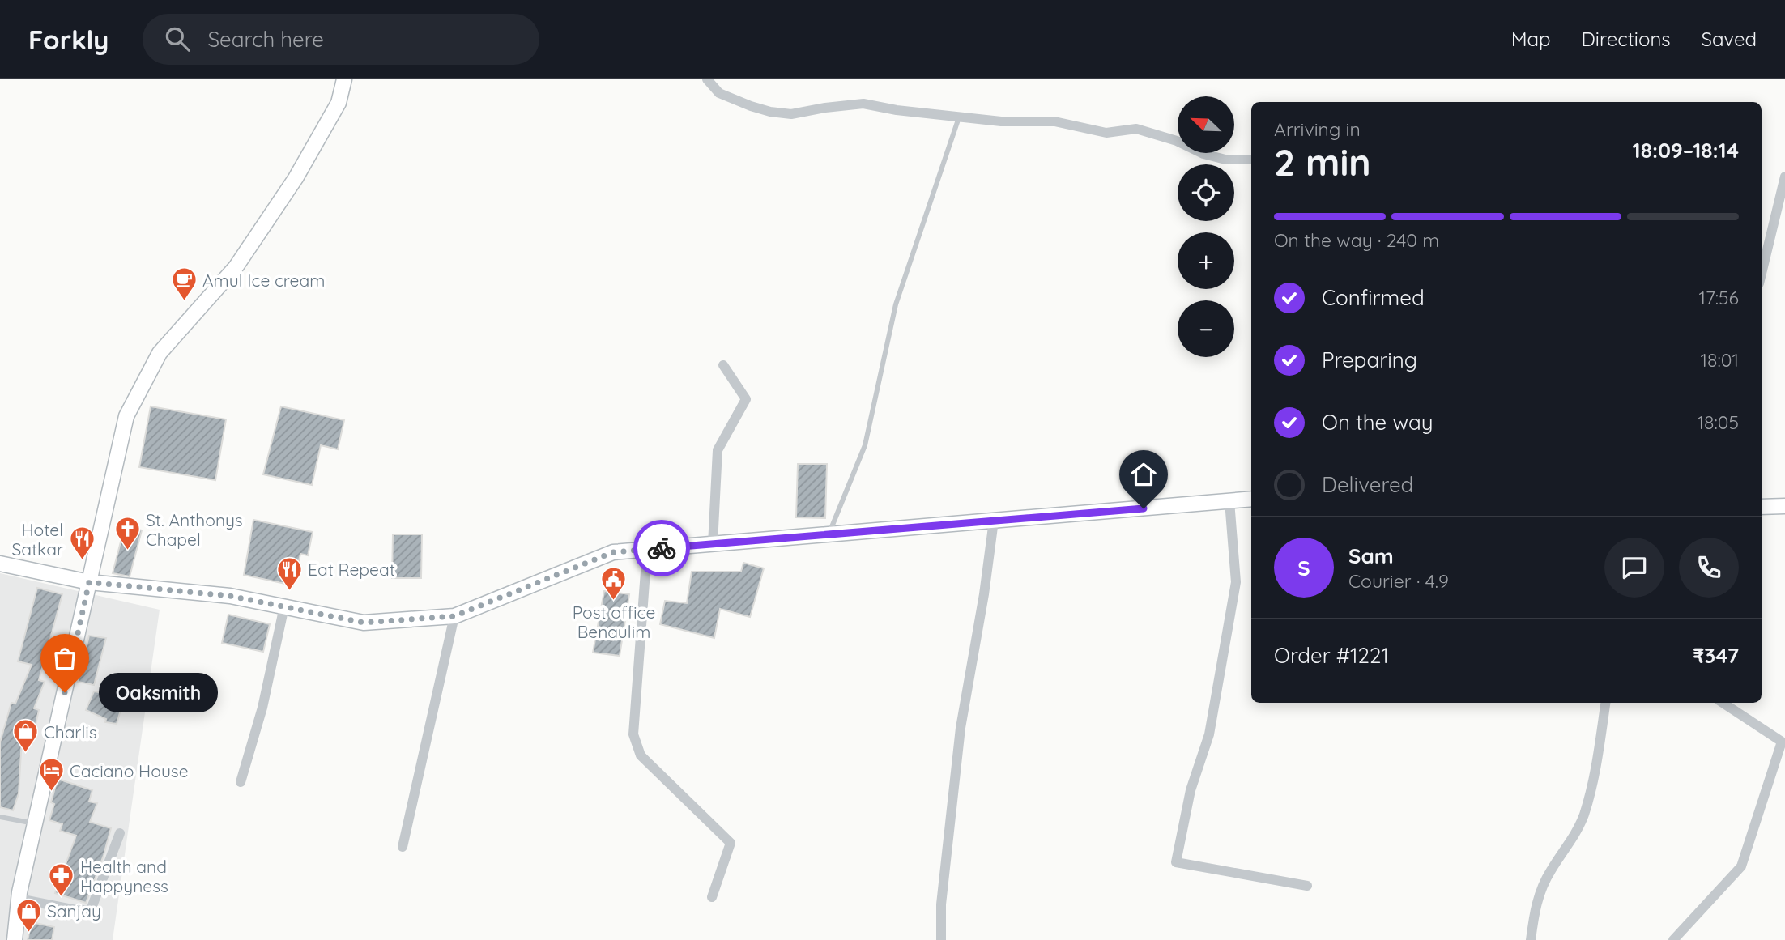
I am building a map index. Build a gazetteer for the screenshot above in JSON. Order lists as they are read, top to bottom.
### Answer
{
  "places": {
    "cafe": ["Amul Ice cream"],
    "church": ["St. Anthonys Chapel"],
    "restaurant": ["Hotel Satkar", "Eat Repeat"],
    "public building": ["Post office Benaulim"],
    "other": ["Oaksmith"],
    "shop": ["Charlis", "Sanjay"],
    "hotel": ["Caciano House"],
    "pharmacy": ["Health and Happyness"]
  },
  "north": "top left",
  "page": {
    "header": "Forkly",
    "search": "Search here",
    "nav": ["Map", "Directions", "Saved"],
    "map_buttons": ["+", "−"],
    "heading": ["2 min", "Arriving in", "18:09–18:14"],
    "panel": [
      "Sam",
      "Courier · 4.9",
      "Order #1221",
      "₹347"
    ],
    "bar": "On the way · 240 m",
    "list": [
      ["Confirmed", "17:56"],
      ["Preparing", "18:01"],
      ["On the way", "18:05"],
      "Delivered"
    ],
    "round": "S",
    "bubble": "Oaksmith"
  }
}
